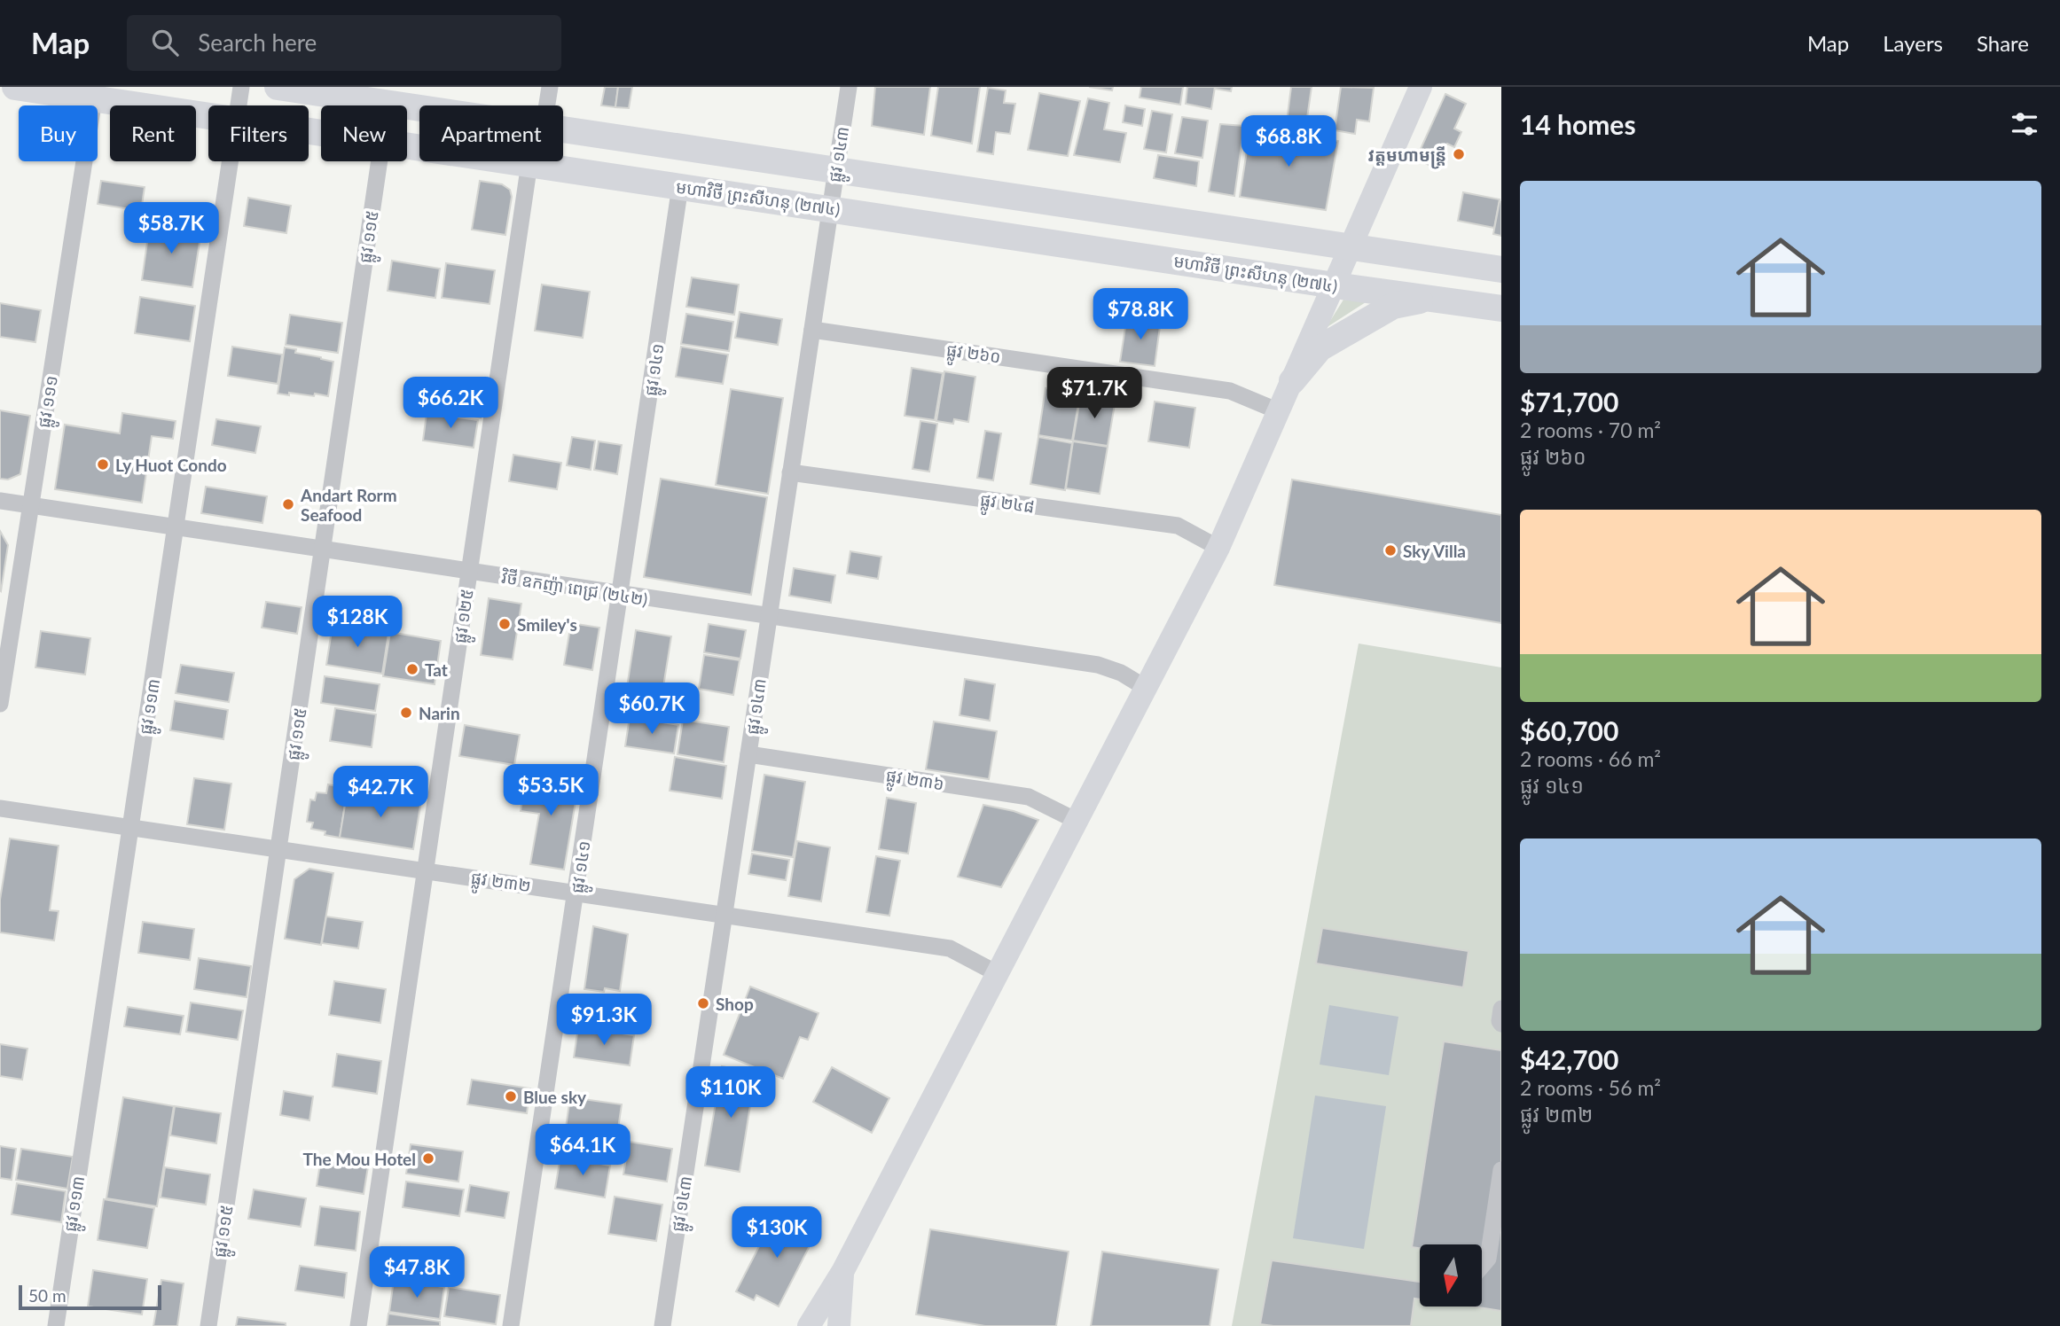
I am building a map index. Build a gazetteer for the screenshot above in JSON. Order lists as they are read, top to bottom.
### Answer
{
  "streets": {
    "main road": ["មហាវិថី ព្រះសីហនុ (២៧៤)"],
    "street": [
      "ផ្លូវ ១៤៣",
      "ផ្លូវ ១១៥",
      "ផ្លូវ ២៦០",
      "ផ្លូវ ១៤១",
      "ផ្លូវ ១១១",
      "ផ្លូវ ២៤៨",
      "វិថី ឧកញ៉ា ពេជ្រ (២៤២)",
      "ផ្លូវ ១២៥",
      "ផ្លូវ ១១៣",
      "ផ្លូវ ២៣៦",
      "ផ្លូវ ២៣២"
    ]
  },
  "crossings": [
    ["ផ្លូវ ១៤៣", "មហាវិថី ព្រះសីហនុ (២៧៤)"],
    ["ផ្លូវ ១៤៣", "ផ្លូវ ២៦០"],
    ["ផ្លូវ ១៤៣", "ផ្លូវ ២៤៨"],
    ["ផ្លូវ ១៤៣", "វិថី ឧកញ៉ា ពេជ្រ (២៤២)"],
    ["ផ្លូវ ១៤៣", "ផ្លូវ ២៣៦"],
    ["ផ្លូវ ១៤៣", "ផ្លូវ ២៣២"],
    ["មហាវិថី ព្រះសីហនុ (២៧៤)", "ផ្លូវ ១៤១"],
    ["មហាវិថី ព្រះសីហនុ (២៧៤)", "ផ្លូវ ១១១"],
    ["មហាវិថី ព្រះសីហនុ (២៧៤)", "ផ្លូវ ១២៥"],
    ["ផ្លូវ ១១៥", "វិថី ឧកញ៉ា ពេជ្រ (២៤២)"],
    ["ផ្លូវ ១១៥", "ផ្លូវ ២៣២"],
    ["ផ្លូវ ១៤១", "វិថី ឧកញ៉ា ពេជ្រ (២៤២)"],
    ["ផ្លូវ ១៤១", "ផ្លូវ ២៣២"],
    ["ផ្លូវ ១១១", "វិថី ឧកញ៉ា ពេជ្រ (២៤២)"],
    ["វិថី ឧកញ៉ា ពេជ្រ (២៤២)", "ផ្លូវ ១២៥"],
    ["វិថី ឧកញ៉ា ពេជ្រ (២៤២)", "ផ្លូវ ១១៣"],
    ["ផ្លូវ ១២៥", "ផ្លូវ ២៣២"],
    ["ផ្លូវ ១១៣", "ផ្លូវ ២៣២"]
  ],
  "places": [
    "វត្តមហាមន្រ្តី",
    "Ly Huot Condo",
    "Andart Rorm Seafood",
    "Sky Villa",
    "Smiley's",
    "Tat",
    "Narin",
    "Shop",
    "Blue sky",
    "The Mou Hotel"
  ],
  "scale_bar": "50 m",
  "north": "bottom",
  "page": {
    "header": "Map",
    "search": "Search here",
    "nav": ["Map", "Layers", "Share"],
    "heading": "14 homes",
    "chip": [
      "Buy",
      "Rent",
      "Filters",
      "New",
      "Apartment"
    ],
    "price": [
      "$68.8K",
      "$58.7K",
      "$78.8K",
      "$71.7K",
      "$66.2K",
      "$128K",
      "$60.7K",
      "$53.5K",
      "$42.7K",
      "$91.3K",
      "$110K",
      "$64.1K",
      "$130K",
      "$47.8K"
    ],
    "list": [
      {
        "name": "$71,700",
        "note": "2 rooms · 70 m² · ផ្លូវ ២៦០"
      },
      {
        "name": "$60,700",
        "note": "2 rooms · 66 m² · ផ្លូវ ១៤១"
      },
      {
        "name": "$42,700",
        "note": "2 rooms · 56 m² · ផ្លូវ ២៣២"
      }
    ],
    "scale": "50 m"
  }
}
